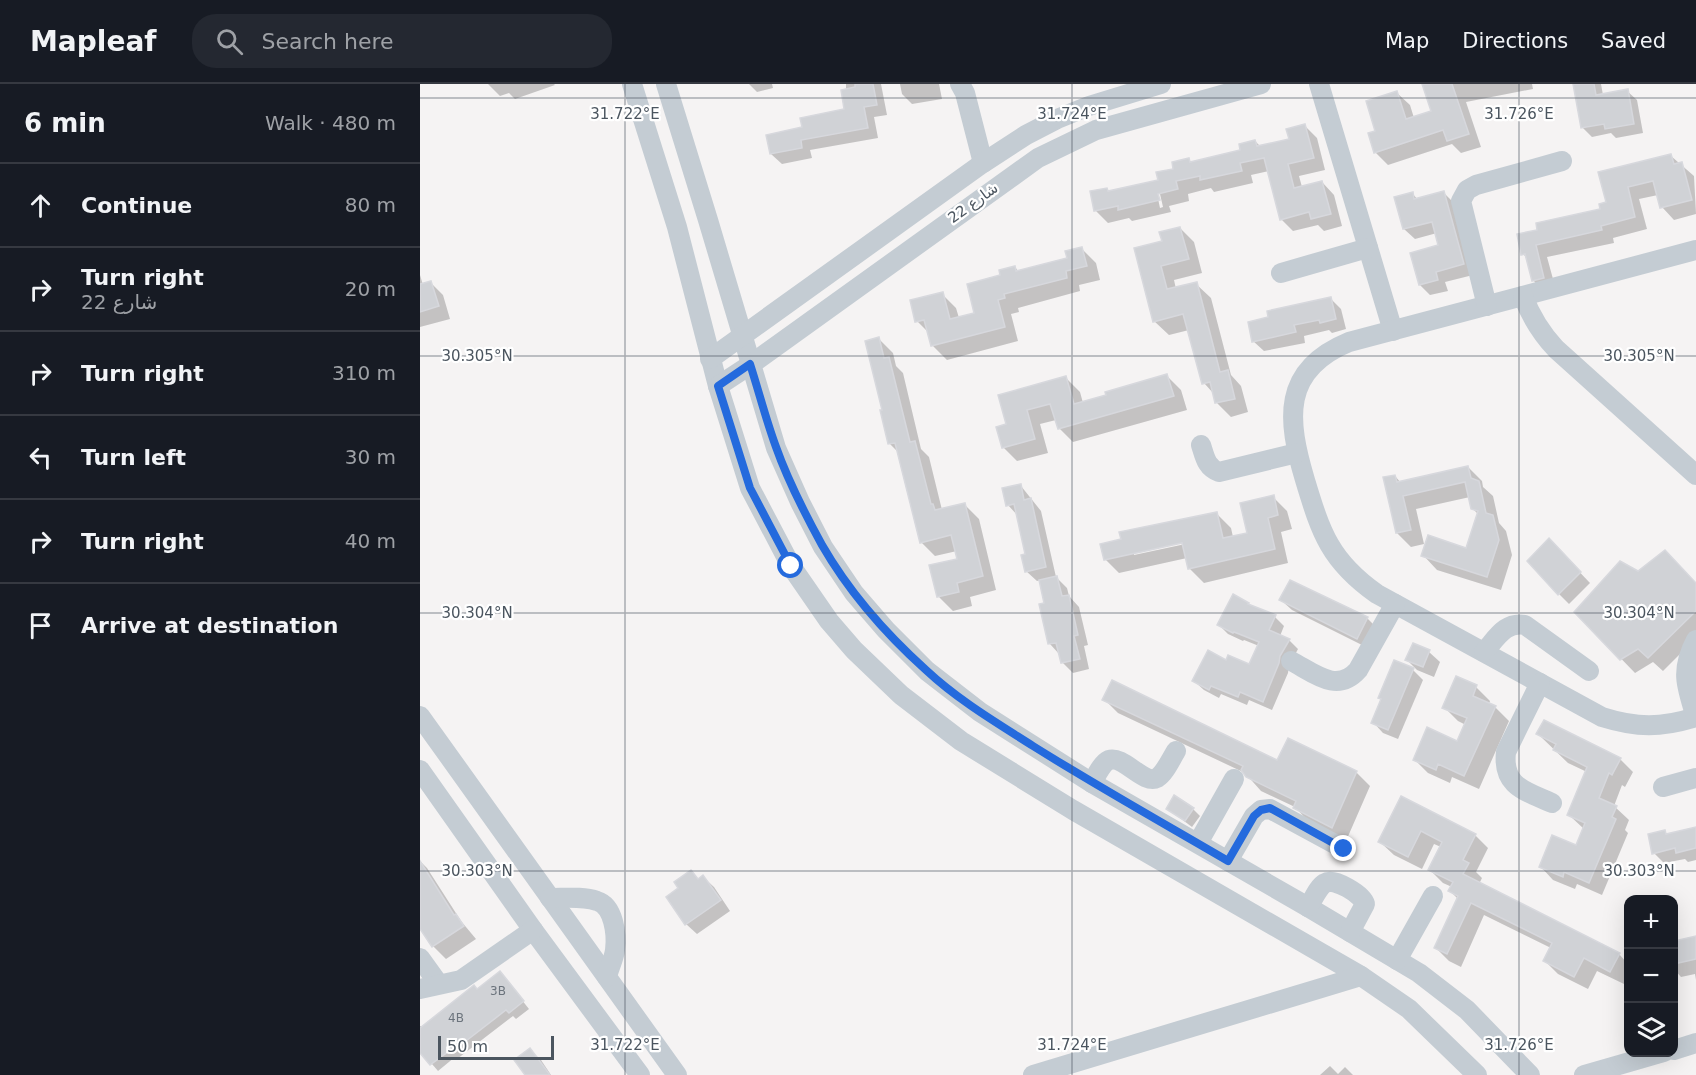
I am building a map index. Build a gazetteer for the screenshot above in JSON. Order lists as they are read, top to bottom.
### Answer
{
  "streets": {
    "street": ["شارع 22"]
  },
  "house_numbers": ["3B", "4B"],
  "scale_bar": "50 m",
  "page": {
    "header": "Mapleaf",
    "search": "Search here",
    "nav": ["Map", "Directions", "Saved"],
    "heading": ["6 min", "Walk · 480 m"],
    "list": [
      ["Continue", "80 m"],
      ["Turn right", "شارع 22", "20 m"],
      ["Turn right", "310 m"],
      ["Turn left", "30 m"],
      ["Turn right", "40 m"],
      "Arrive at destination"
    ],
    "map_buttons": ["+", "−"],
    "scale": "50 m"
  },
  "coordinates": [
    "31.722°E",
    "31.724°E",
    "31.726°E",
    "30.305°N",
    "30.304°N",
    "30.303°N"
  ]
}
